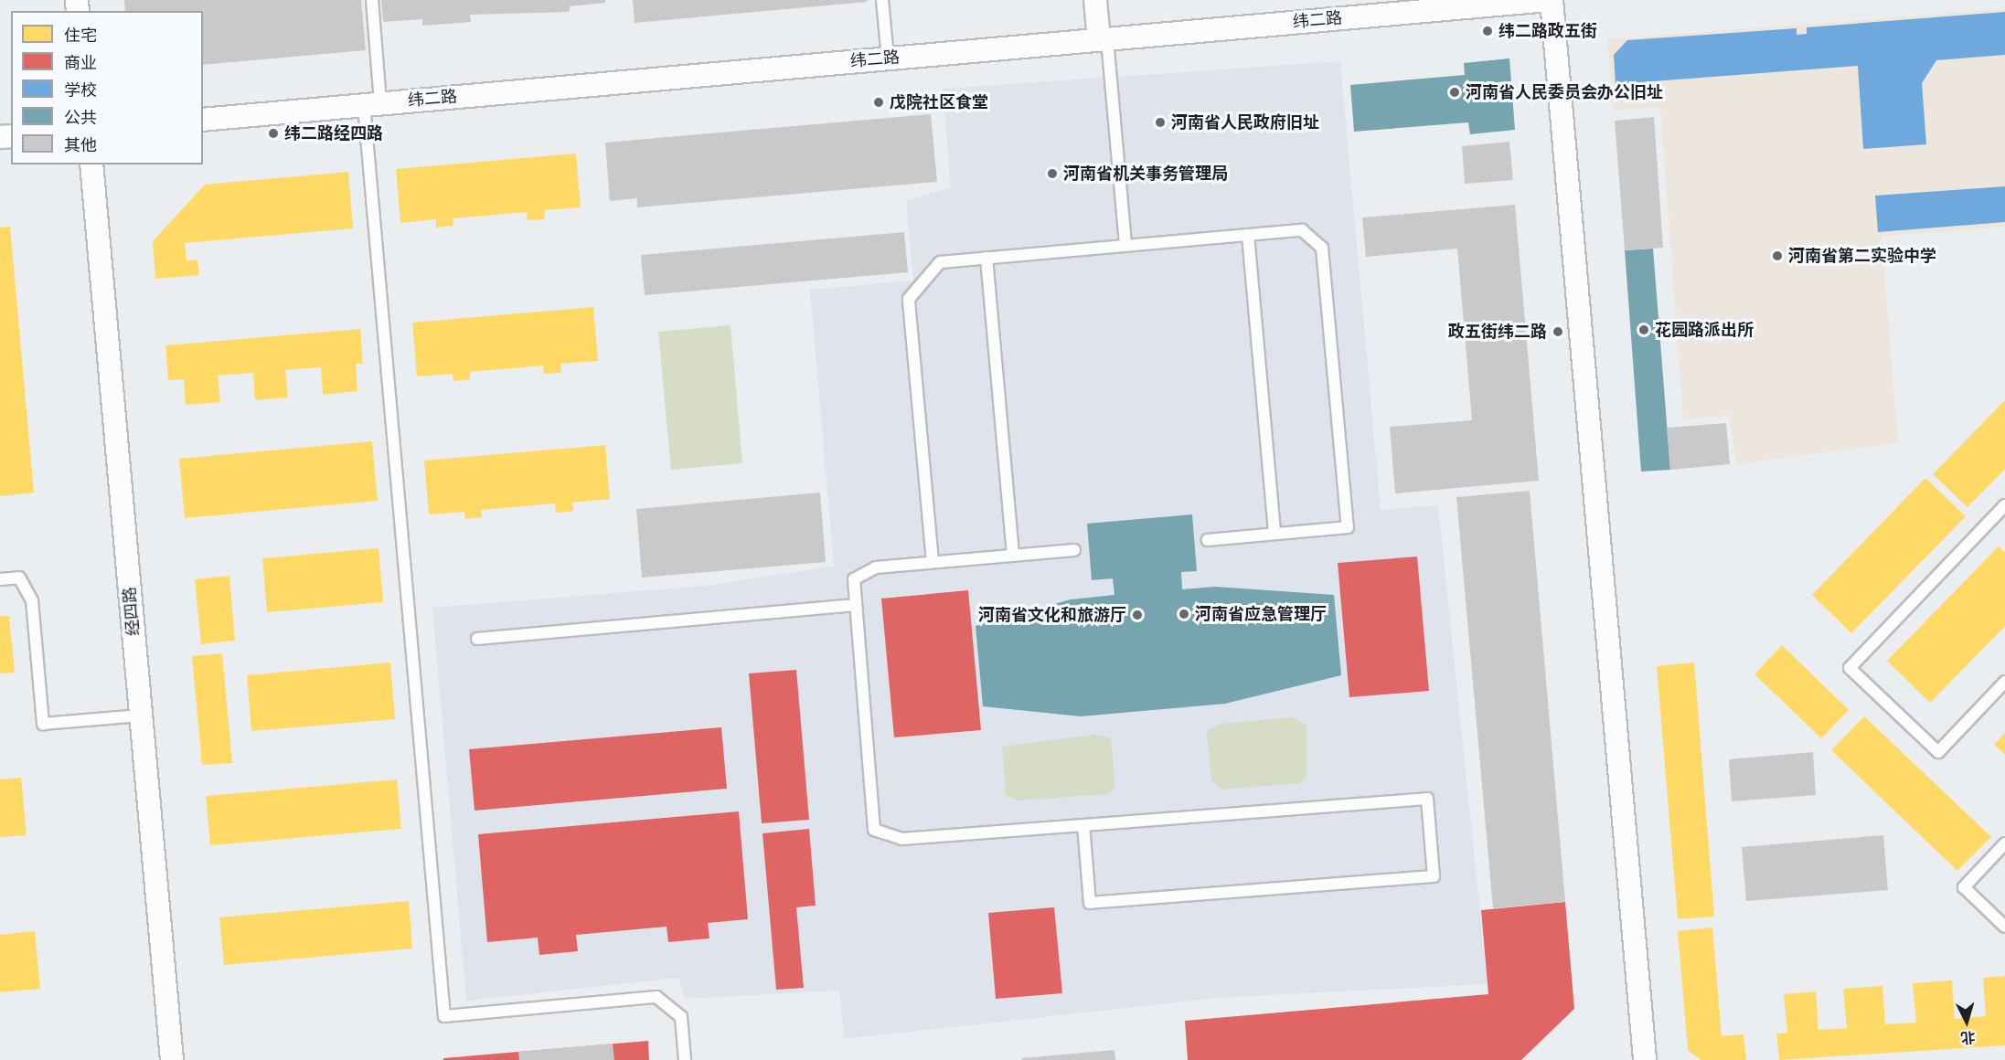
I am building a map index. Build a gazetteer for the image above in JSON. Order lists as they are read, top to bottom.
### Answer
{
  "streets": {
    "street": ["纬二路", "经四路"]
  },
  "places": [
    "纬二路政五街",
    "河南省人民委员会办公旧址",
    "戊院社区食堂",
    "河南省人民政府旧址",
    "纬二路经四路",
    "河南省机关事务管理局",
    "河南省第二实验中学",
    "花园路派出所",
    "政五街纬二路",
    "河南省应急管理厅",
    "河南省文化和旅游厅"
  ],
  "legend": [
    "住宅",
    "商业",
    "学校",
    "公共",
    "其他"
  ],
  "north": "bottom"
}
